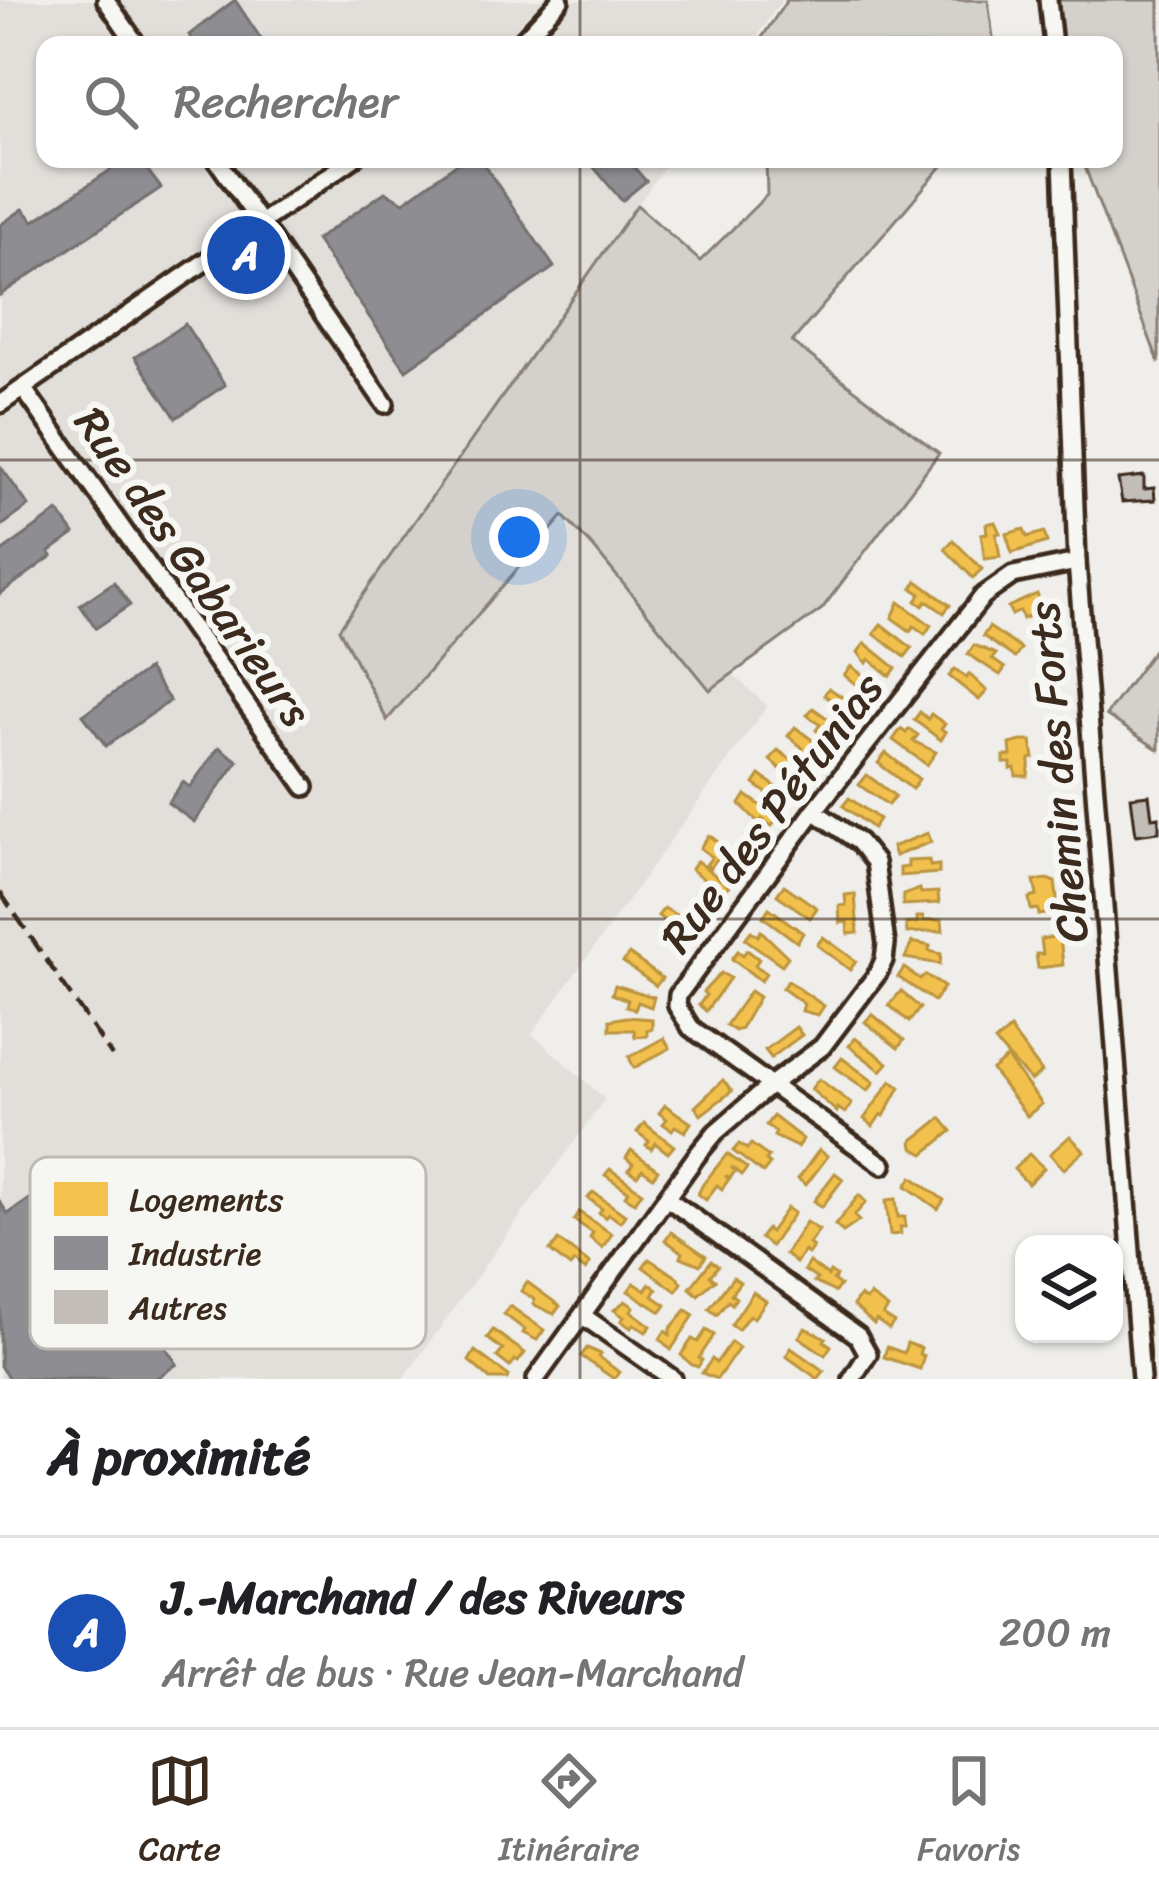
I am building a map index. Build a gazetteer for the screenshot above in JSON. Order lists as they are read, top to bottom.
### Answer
{
  "streets": {
    "street": ["Rue des Gabarieurs", "Chemin des Forts", "Rue des Pétunias"]
  },
  "crossings": [
    ["Chemin des Forts", "Rue des Pétunias"]
  ],
  "legend": ["Logements", "Industrie", "Autres"],
  "page": {
    "search": "Rechercher",
    "pins": "A",
    "heading": "À proximité",
    "list": [
      {
        "mark": "A",
        "name": "J.-Marchand / des Riveurs",
        "note": "Arrêt de bus · Rue Jean-Marchand",
        "value": "200 m"
      }
    ],
    "nav": ["Carte", "Itinéraire", "Favoris"]
  }
}
